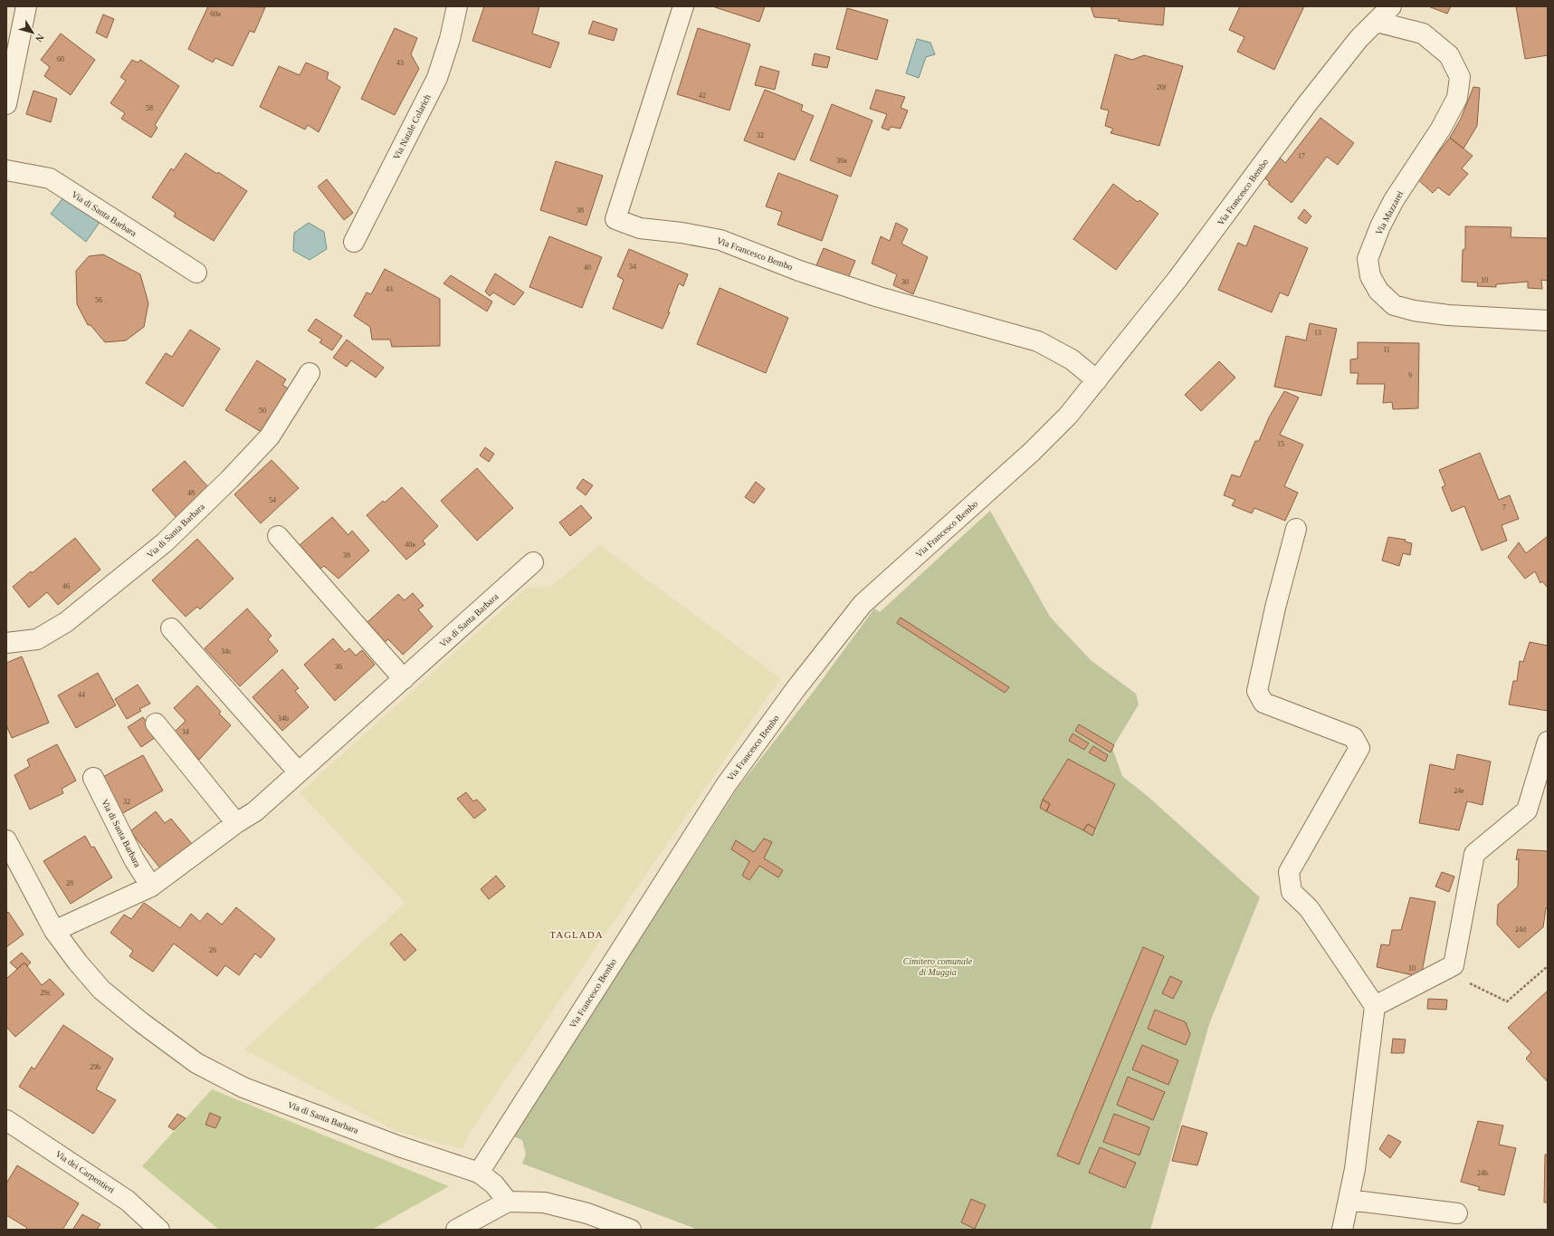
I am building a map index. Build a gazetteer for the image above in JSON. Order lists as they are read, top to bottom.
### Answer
{
  "streets": {
    "street": [
      "Via Natale Colarich",
      "Via Francesco Bembo",
      "Via Mazzarei",
      "Via di Santa Barbara",
      "Via dei Carpentieri"
    ]
  },
  "crossings": [
    ["Via Francesco Bembo", "Via Mazzarei"],
    ["Via Francesco Bembo", "Via di Santa Barbara"]
  ],
  "districts": ["TAGLADA"],
  "parks": ["Cimitero comunale di Muggia"],
  "house_numbers": [
    "60a",
    "60",
    "43",
    "20f",
    "42",
    "58",
    "32",
    "17",
    "30a",
    "38",
    "34",
    "40",
    "10",
    "30",
    "43",
    "56",
    "13",
    "11",
    "9",
    "50",
    "15",
    "48",
    "54",
    "7",
    "40a",
    "38",
    "46",
    "34c",
    "36",
    "44",
    "34b",
    "34",
    "24e",
    "32",
    "28",
    "24d",
    "26",
    "10",
    "29c",
    "29b",
    "24b"
  ],
  "north": "bottom right"
}
